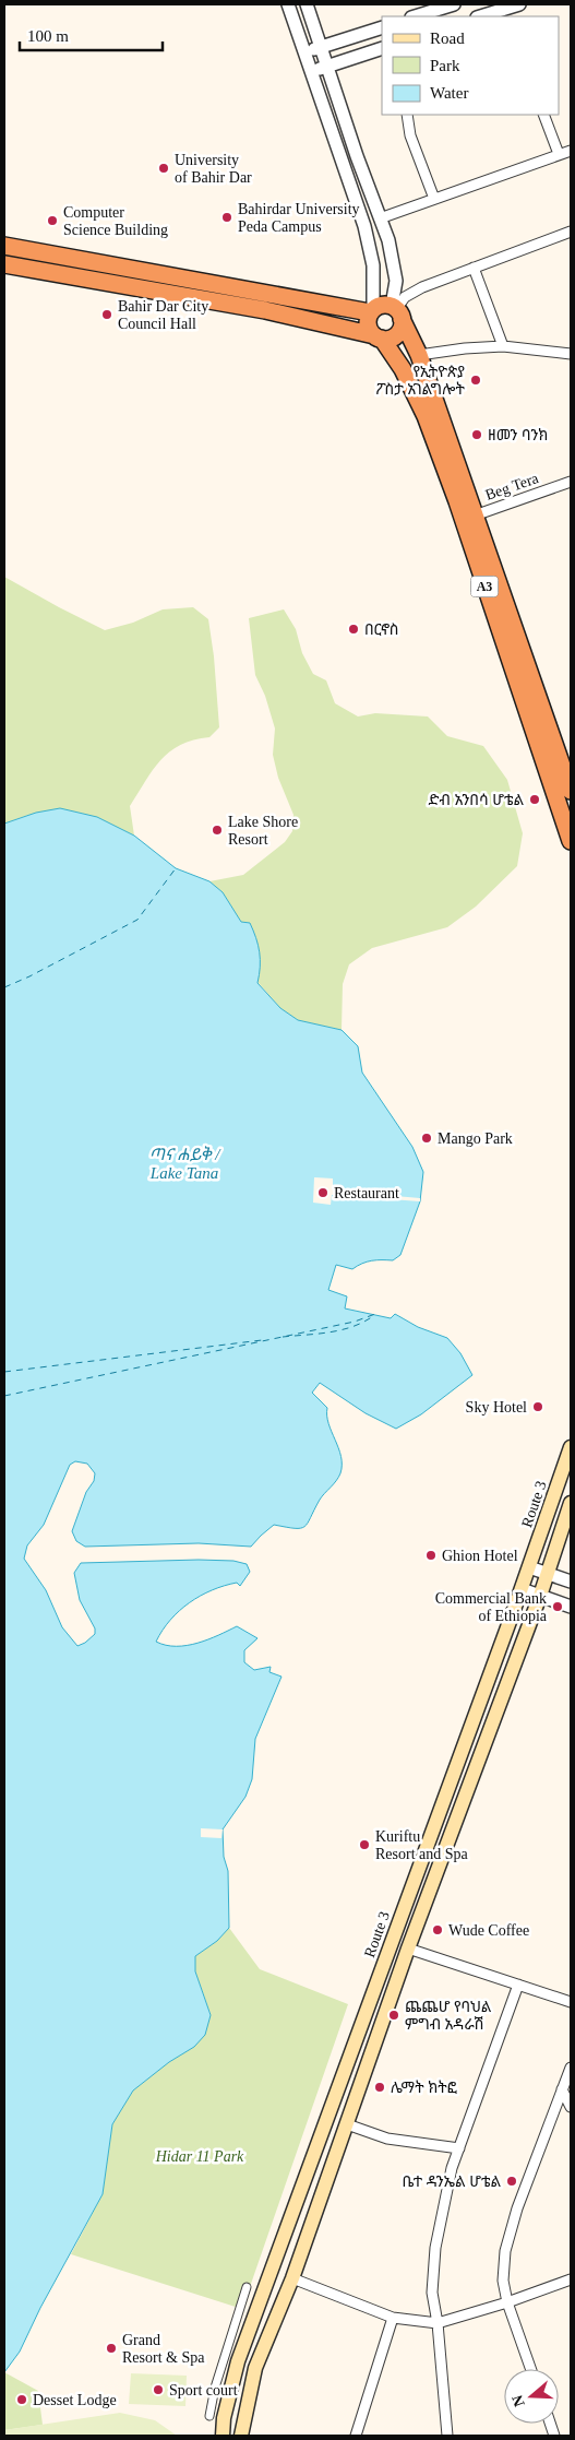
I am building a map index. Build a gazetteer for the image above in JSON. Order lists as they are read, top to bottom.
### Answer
{
  "streets": {
    "highway": ["A3"],
    "main road": ["Route 3"],
    "street": ["Beg Tera"]
  },
  "crossings": [
    ["Beg Tera", "A3"]
  ],
  "water": ["ጣና ሐይቅ / Lake Tana"],
  "parks": ["Hidar 11 Park"],
  "places": [
    "University of Bahir Dar",
    "Bahirdar University Peda Campus",
    "Computer Science Building",
    "Bahir Dar City Council Hall",
    "የኢትዮጵያ ፖስታ አገልግሎት",
    "ዘመን ባንክ",
    "በርኖስ",
    "ድብ አንበሳ ሆቴል",
    "Lake Shore Resort",
    "Mango Park",
    "Restaurant",
    "Sky Hotel",
    "Ghion Hotel",
    "Commercial Bank of Ethiopia",
    "Kuriftu Resort and Spa",
    "Wude Coffee",
    "ጨጨሆ የባህል ምግብ አዳራሽ",
    "ሌማት ክትፎ",
    "ቤተ ዳንኤል ሆቴል",
    "Grand Resort & Spa",
    "Sport court",
    "Desset Lodge"
  ],
  "legend": ["Road", "Park", "Water"],
  "scale_bar": "100 m",
  "north": "left"
}
